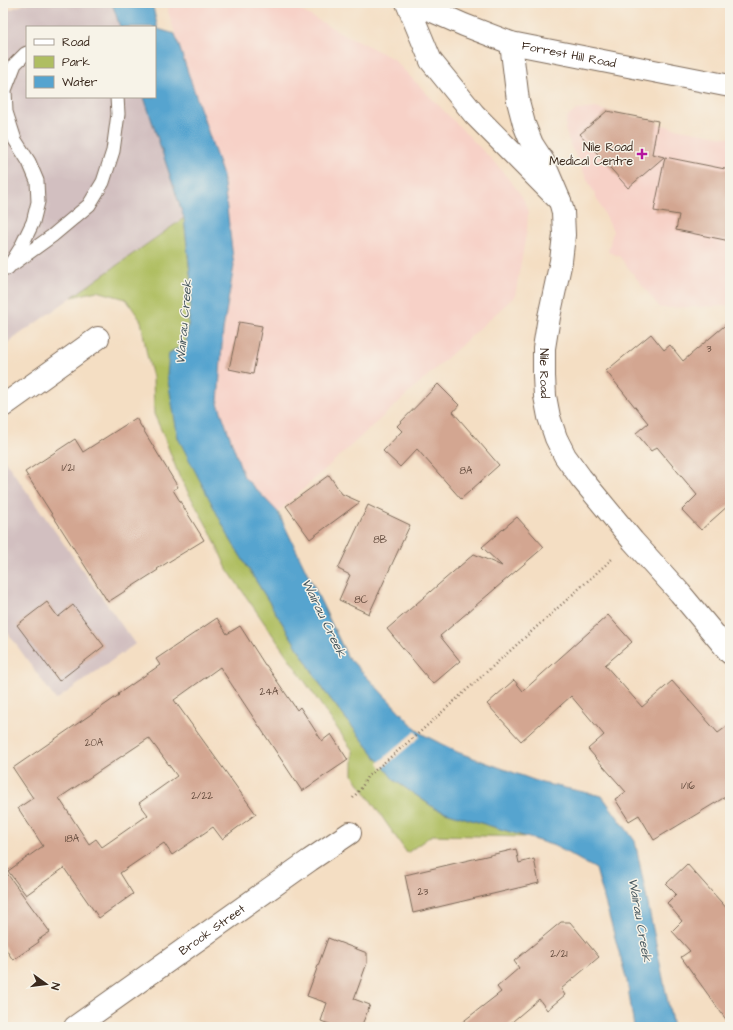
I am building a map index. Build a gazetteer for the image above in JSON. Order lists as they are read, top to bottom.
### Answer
{
  "streets": {
    "street": ["Forrest Hill Road", "Nile Road", "Brook Street"]
  },
  "crossings": [
    ["Forrest Hill Road", "Nile Road"]
  ],
  "water": ["Wairau Creek"],
  "places": {
    "health": ["Nile Road Medical Centre"]
  },
  "house_numbers": [
    "3",
    "1/21",
    "8A",
    "8B",
    "8C",
    "24A",
    "20A",
    "1/16",
    "2/22",
    "18A",
    "23",
    "2/21"
  ],
  "legend": ["Road", "Park", "Water"],
  "north": "right"
}
